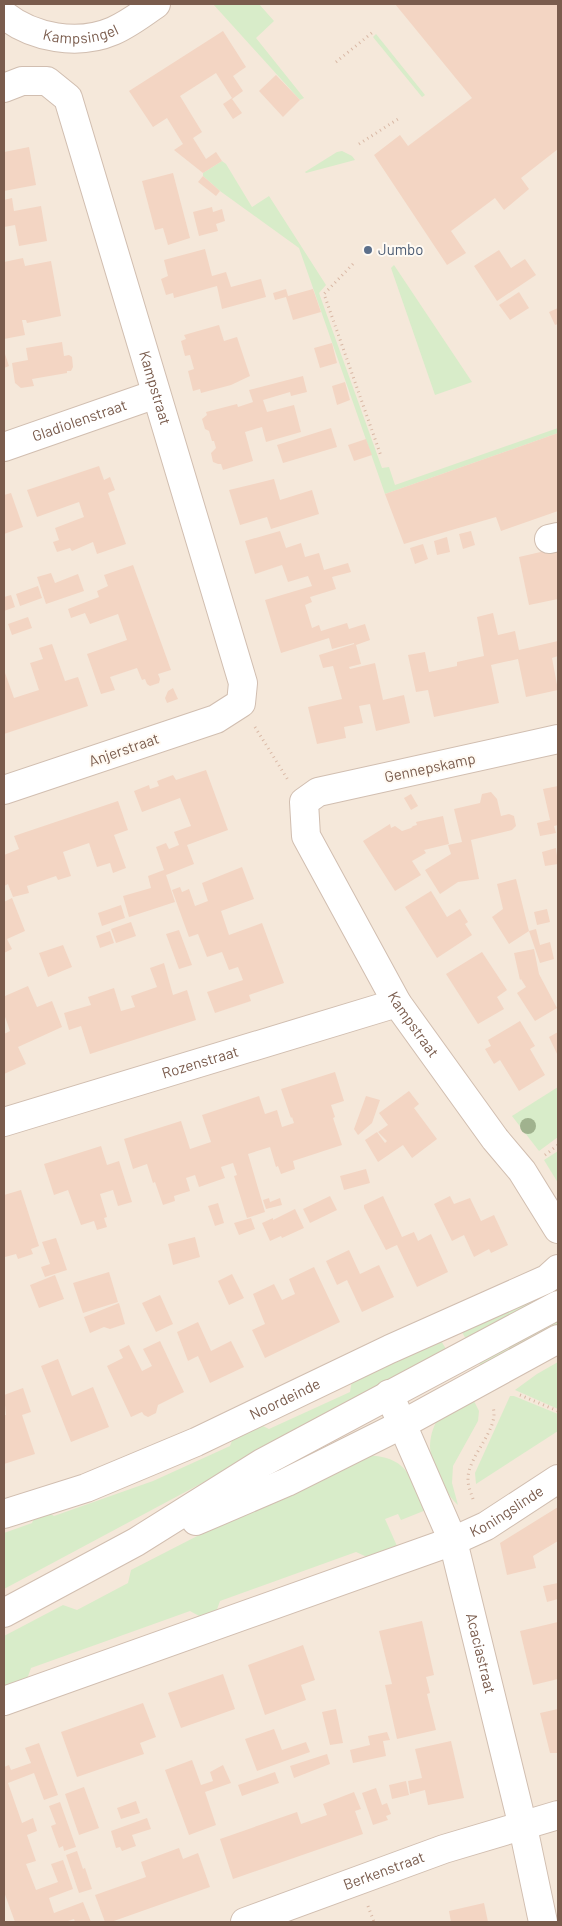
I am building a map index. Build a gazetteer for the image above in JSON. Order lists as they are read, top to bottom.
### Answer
{
  "streets": {
    "street": [
      "Kampsingel",
      "Kampstraat",
      "Gladiolenstraat",
      "Anjerstraat",
      "Gennepskamp",
      "Rozenstraat",
      "Noordeinde",
      "Koningslinde",
      "Acaciastraat",
      "Berkenstraat"
    ]
  },
  "crossings": [
    ["Kampstraat", "Gladiolenstraat"],
    ["Kampstraat", "Anjerstraat"],
    ["Kampstraat", "Gennepskamp"],
    ["Kampstraat", "Rozenstraat"],
    ["Koningslinde", "Acaciastraat"],
    ["Acaciastraat", "Berkenstraat"]
  ],
  "places": ["Jumbo"]
}
